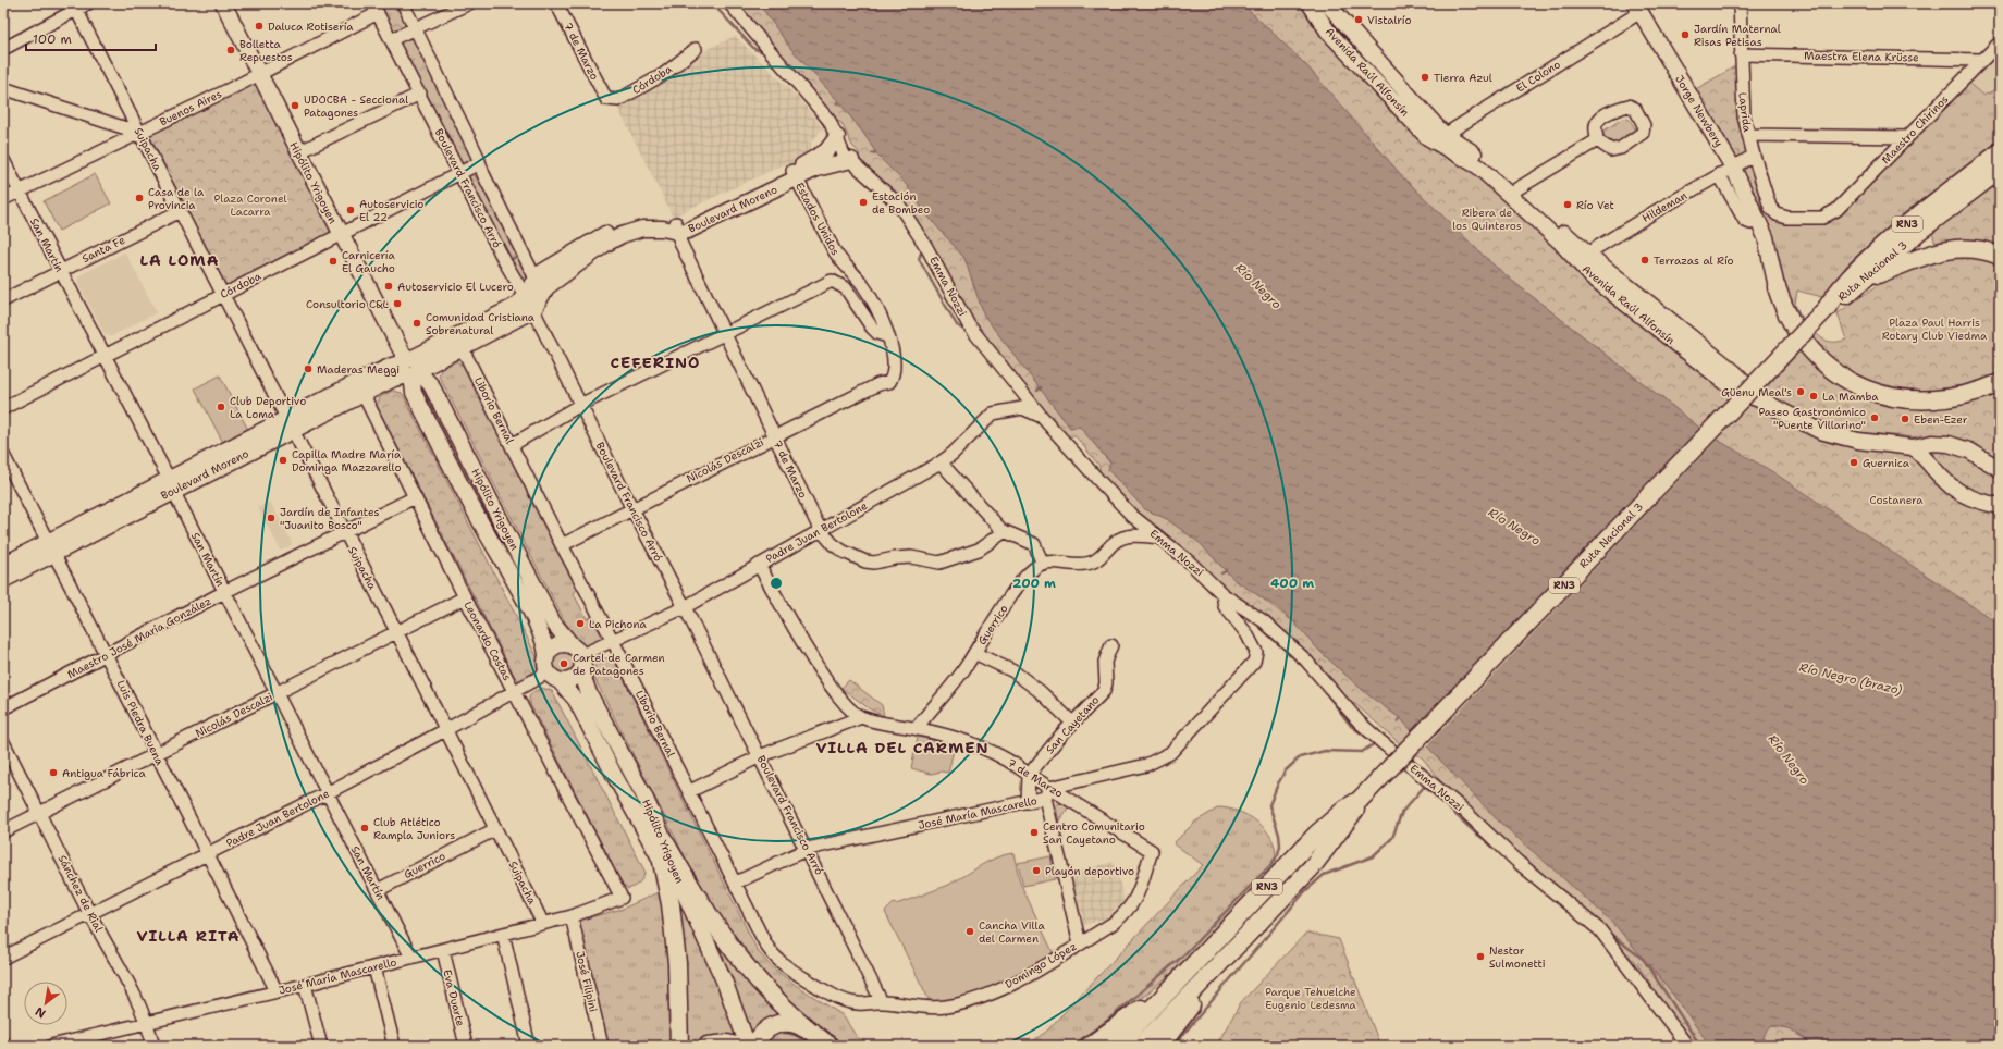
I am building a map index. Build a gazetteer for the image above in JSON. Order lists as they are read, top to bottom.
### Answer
{
  "streets": {
    "highway": ["RN3", "Ruta Nacional 3"],
    "main road": [
      "Avenida Raúl Alfonsín",
      "Jorge Newbery",
      "Hipólito Yrigoyen",
      "Boulevard Moreno"
    ],
    "street": [
      "7 de Marzo",
      "Maestra Elena Krüsse",
      "El Colono",
      "Córdoba",
      "Buenos Aires",
      "Laprida",
      "Maestro Chirinos",
      "Suipacha",
      "Boulevard Francisco Arró",
      "Hildeman",
      "Estados Unidos",
      "San Martín",
      "Santa Fe",
      "Emma Nozzi",
      "Liborio Bernal",
      "Nicolás Descalzi",
      "Padre Juan Bertolone",
      "Guerrico",
      "Maestro José María González",
      "Leonardo Costas",
      "Luis Piedra Buena",
      "San Cayetano",
      "José María Mascarello",
      "Sánchez de Rial",
      "Domingo López",
      "José Filipini",
      "Eva Duarte"
    ]
  },
  "crossings": [
    ["7 de Marzo", "Córdoba"],
    ["7 de Marzo", "Boulevard Moreno"],
    ["7 de Marzo", "Nicolás Descalzi"],
    ["7 de Marzo", "Padre Juan Bertolone"],
    ["7 de Marzo", "Guerrico"],
    ["7 de Marzo", "San Cayetano"],
    ["7 de Marzo", "José María Mascarello"],
    ["7 de Marzo", "Domingo López"],
    ["Maestra Elena Krüsse", "Laprida"],
    ["Maestra Elena Krüsse", "Maestro Chirinos"],
    ["Avenida Raúl Alfonsín", "El Colono"],
    ["Avenida Raúl Alfonsín", "Hildeman"],
    ["El Colono", "Jorge Newbery"],
    ["Córdoba", "Suipacha"],
    ["Córdoba", "Hipólito Yrigoyen"],
    ["Córdoba", "Boulevard Francisco Arró"],
    ["Córdoba", "San Martín"],
    ["Buenos Aires", "Suipacha"],
    ["Buenos Aires", "Hipólito Yrigoyen"],
    ["Buenos Aires", "Boulevard Francisco Arró"],
    ["Buenos Aires", "San Martín"],
    ["Jorge Newbery", "Hildeman"],
    ["Laprida", "Maestro Chirinos"],
    ["Laprida", "Hildeman"],
    ["Suipacha", "Boulevard Moreno"],
    ["Suipacha", "Santa Fe"],
    ["Suipacha", "Nicolás Descalzi"],
    ["Suipacha", "Padre Juan Bertolone"],
    ["Suipacha", "Guerrico"],
    ["Suipacha", "Maestro José María González"],
    ["Suipacha", "José María Mascarello"],
    ["Hipólito Yrigoyen", "Boulevard Moreno"],
    ["Hipólito Yrigoyen", "Padre Juan Bertolone"],
    ["Boulevard Francisco Arró", "Boulevard Moreno"],
    ["Boulevard Francisco Arró", "Liborio Bernal"],
    ["Boulevard Francisco Arró", "Nicolás Descalzi"],
    ["Boulevard Francisco Arró", "Padre Juan Bertolone"],
    ["Boulevard Francisco Arró", "José María Mascarello"],
    ["Boulevard Francisco Arró", "Domingo López"],
    ["Boulevard Moreno", "Estados Unidos"],
    ["Boulevard Moreno", "San Martín"],
    ["Boulevard Moreno", "Emma Nozzi"],
    ["Boulevard Moreno", "Liborio Bernal"],
    ["Boulevard Moreno", "Leonardo Costas"],
    ["Boulevard Moreno", "Luis Piedra Buena"],
    ["Estados Unidos", "Nicolás Descalzi"],
    ["RN3", "Ruta Nacional 3"],
    ["San Martín", "Santa Fe"],
    ["San Martín", "Nicolás Descalzi"],
    ["San Martín", "Padre Juan Bertolone"],
    ["San Martín", "Guerrico"],
    ["San Martín", "Maestro José María González"],
    ["San Martín", "José María Mascarello"],
    ["Emma Nozzi", "Padre Juan Bertolone"],
    ["Emma Nozzi", "José María Mascarello"],
    ["Liborio Bernal", "Nicolás Descalzi"],
    ["Liborio Bernal", "Padre Juan Bertolone"],
    ["Liborio Bernal", "José María Mascarello"],
    ["Liborio Bernal", "Domingo López"],
    ["Nicolás Descalzi", "Leonardo Costas"],
    ["Nicolás Descalzi", "Luis Piedra Buena"],
    ["Nicolás Descalzi", "Sánchez de Rial"],
    ["Padre Juan Bertolone", "Leonardo Costas"],
    ["Padre Juan Bertolone", "Luis Piedra Buena"],
    ["Padre Juan Bertolone", "Sánchez de Rial"],
    ["Maestro José María González", "Leonardo Costas"],
    ["Maestro José María González", "Luis Piedra Buena"],
    ["Leonardo Costas", "José María Mascarello"],
    ["Luis Piedra Buena", "José María Mascarello"],
    ["José María Mascarello", "Sánchez de Rial"],
    ["José María Mascarello", "José Filipini"],
    ["José María Mascarello", "Eva Duarte"]
  ],
  "districts": [
    "LA LOMA",
    "CEFERINO",
    "VILLA DEL CARMEN",
    "VILLA RITA"
  ],
  "water": ["Río Negro", "Río Negro (brazo)"],
  "parks": [
    "Plaza Coronel Lacarra",
    "Ribera de los Quinteros",
    "Plaza Paul Harris Rotary Club Viedma",
    "Costanera",
    "Parque Tehuelche Eugenio Ledesma"
  ],
  "places": [
    "Vistalrío",
    "Daluca Rotisería",
    "Jardín Maternal Risas Petisas",
    "Bolletta Repuestos",
    "Tierra Azul",
    "UDOCBA - Seccional Patagones",
    "Casa de la Provincia",
    "Estación de Bombeo",
    "Río Vet",
    "Autoservicio El 22",
    "Terrazas al Río",
    "Carnicería El Gaucho",
    "Autoservicio El Lucero",
    "Consultorio C&L",
    "Comunidad Cristiana Sobrenatural",
    "Maderas Meggi",
    "Güenu Meal's",
    "La Mamba",
    "Club Deportivo La Loma",
    "Paseo Gastronómico \"Puente Villarino\"",
    "Eben-Ezer",
    "Capilla Madre María Dominga Mazzarello",
    "Guernica",
    "Jardín de Infantes \"Juanito Bosco\"",
    "La Pichona",
    "Cartel de Carmen de Patagones",
    "Antigua Fábrica",
    "Club Atlético Rampla Juniors",
    "Centro Comunitario San Cayetano",
    "Playón deportivo",
    "Cancha Villa del Carmen",
    "Nestor Sulmonetti"
  ],
  "scale_bar": "100 m",
  "north": "bottom left",
  "rings": ["200 m", "400 m"]
}
